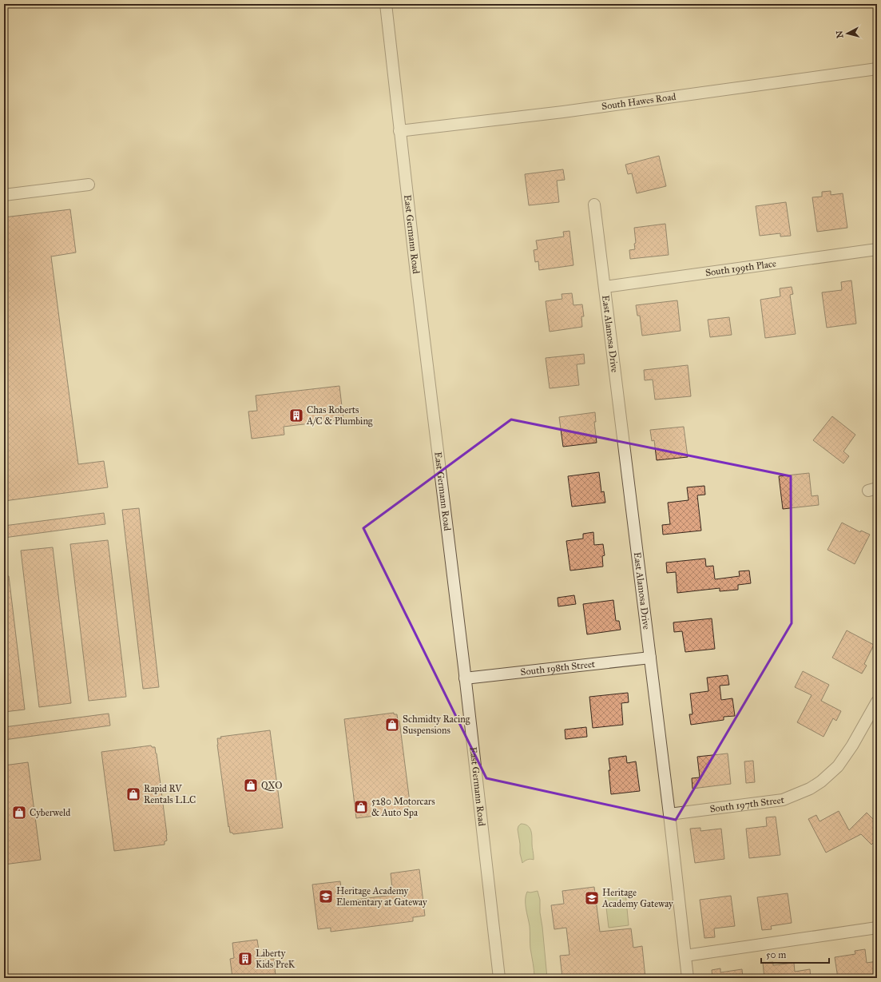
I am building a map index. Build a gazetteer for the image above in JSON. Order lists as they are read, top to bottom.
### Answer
{
  "streets": {
    "street": [
      "South Hawes Road",
      "East Germann Road",
      "South 199th Place",
      "East Alamosa Drive",
      "South 198th Street",
      "South 197th Street"
    ]
  },
  "crossings": [
    ["South Hawes Road", "East Germann Road"],
    ["East Germann Road", "South 198th Street"],
    ["South 199th Place", "East Alamosa Drive"],
    ["East Alamosa Drive", "South 198th Street"],
    ["East Alamosa Drive", "South 197th Street"]
  ],
  "places": {
    "building": ["Chas Roberts A/C & Plumbing", "Liberty Kids PreK"],
    "shop": [
      "Schmidty Racing Suspensions",
      "QXO",
      "Rapid RV Rentals LLC",
      "5280 Motorcars & Auto Spa",
      "Cyberweld"
    ],
    "school or university": ["Heritage Academy Elementary at Gateway", "Heritage Academy Gateway"]
  },
  "scale_bar": "50 m",
  "north": "left"
}
